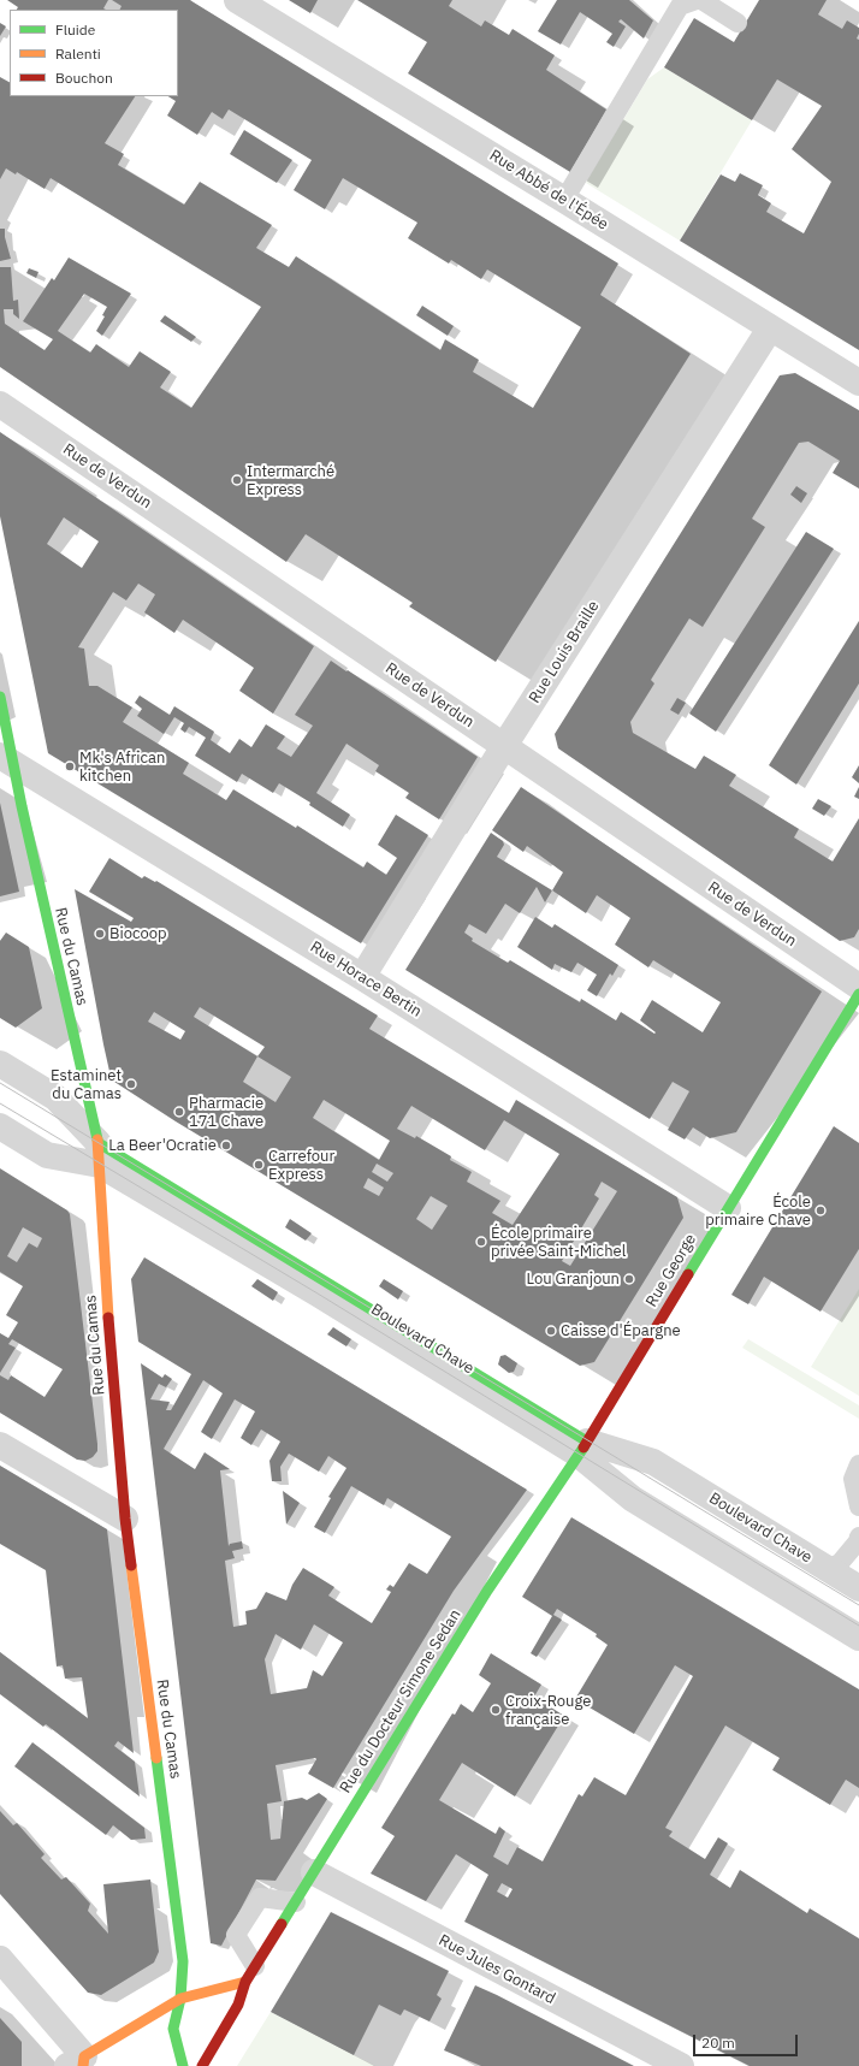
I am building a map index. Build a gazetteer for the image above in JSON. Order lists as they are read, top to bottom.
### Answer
{
  "streets": {
    "street": [
      "Rue Abbé de l'Épée",
      "Rue de Verdun",
      "Rue Louis Braille",
      "Rue du Camas",
      "Rue Horace Bertin",
      "Rue George",
      "Boulevard Chave",
      "Rue du Docteur Simone Sedan",
      "Rue Jules Gontard"
    ]
  },
  "crossings": [
    ["Rue Abbé de l'Épée", "Rue Louis Braille"],
    ["Rue de Verdun", "Rue Louis Braille"],
    ["Rue Louis Braille", "Rue Horace Bertin"],
    ["Rue du Camas", "Rue Horace Bertin"],
    ["Rue du Camas", "Boulevard Chave"],
    ["Rue Horace Bertin", "Rue George"],
    ["Rue George", "Boulevard Chave"],
    ["Rue George", "Rue du Docteur Simone Sedan"],
    ["Boulevard Chave", "Rue du Docteur Simone Sedan"],
    ["Rue du Docteur Simone Sedan", "Rue Jules Gontard"]
  ],
  "places": [
    "Intermarché Express",
    "Mk's African kitchen",
    "Biocoop",
    "Estaminet du Camas",
    "Pharmacie 171 Chave",
    "La Beer'Ocratie",
    "Carrefour Express",
    "École primaire Chave",
    "École primaire privée Saint-Michel",
    "Lou Granjoun",
    "Caisse d'Épargne",
    "Croix-Rouge française"
  ],
  "legend": ["Fluide", "Ralenti", "Bouchon"],
  "scale_bar": "20 m"
}
